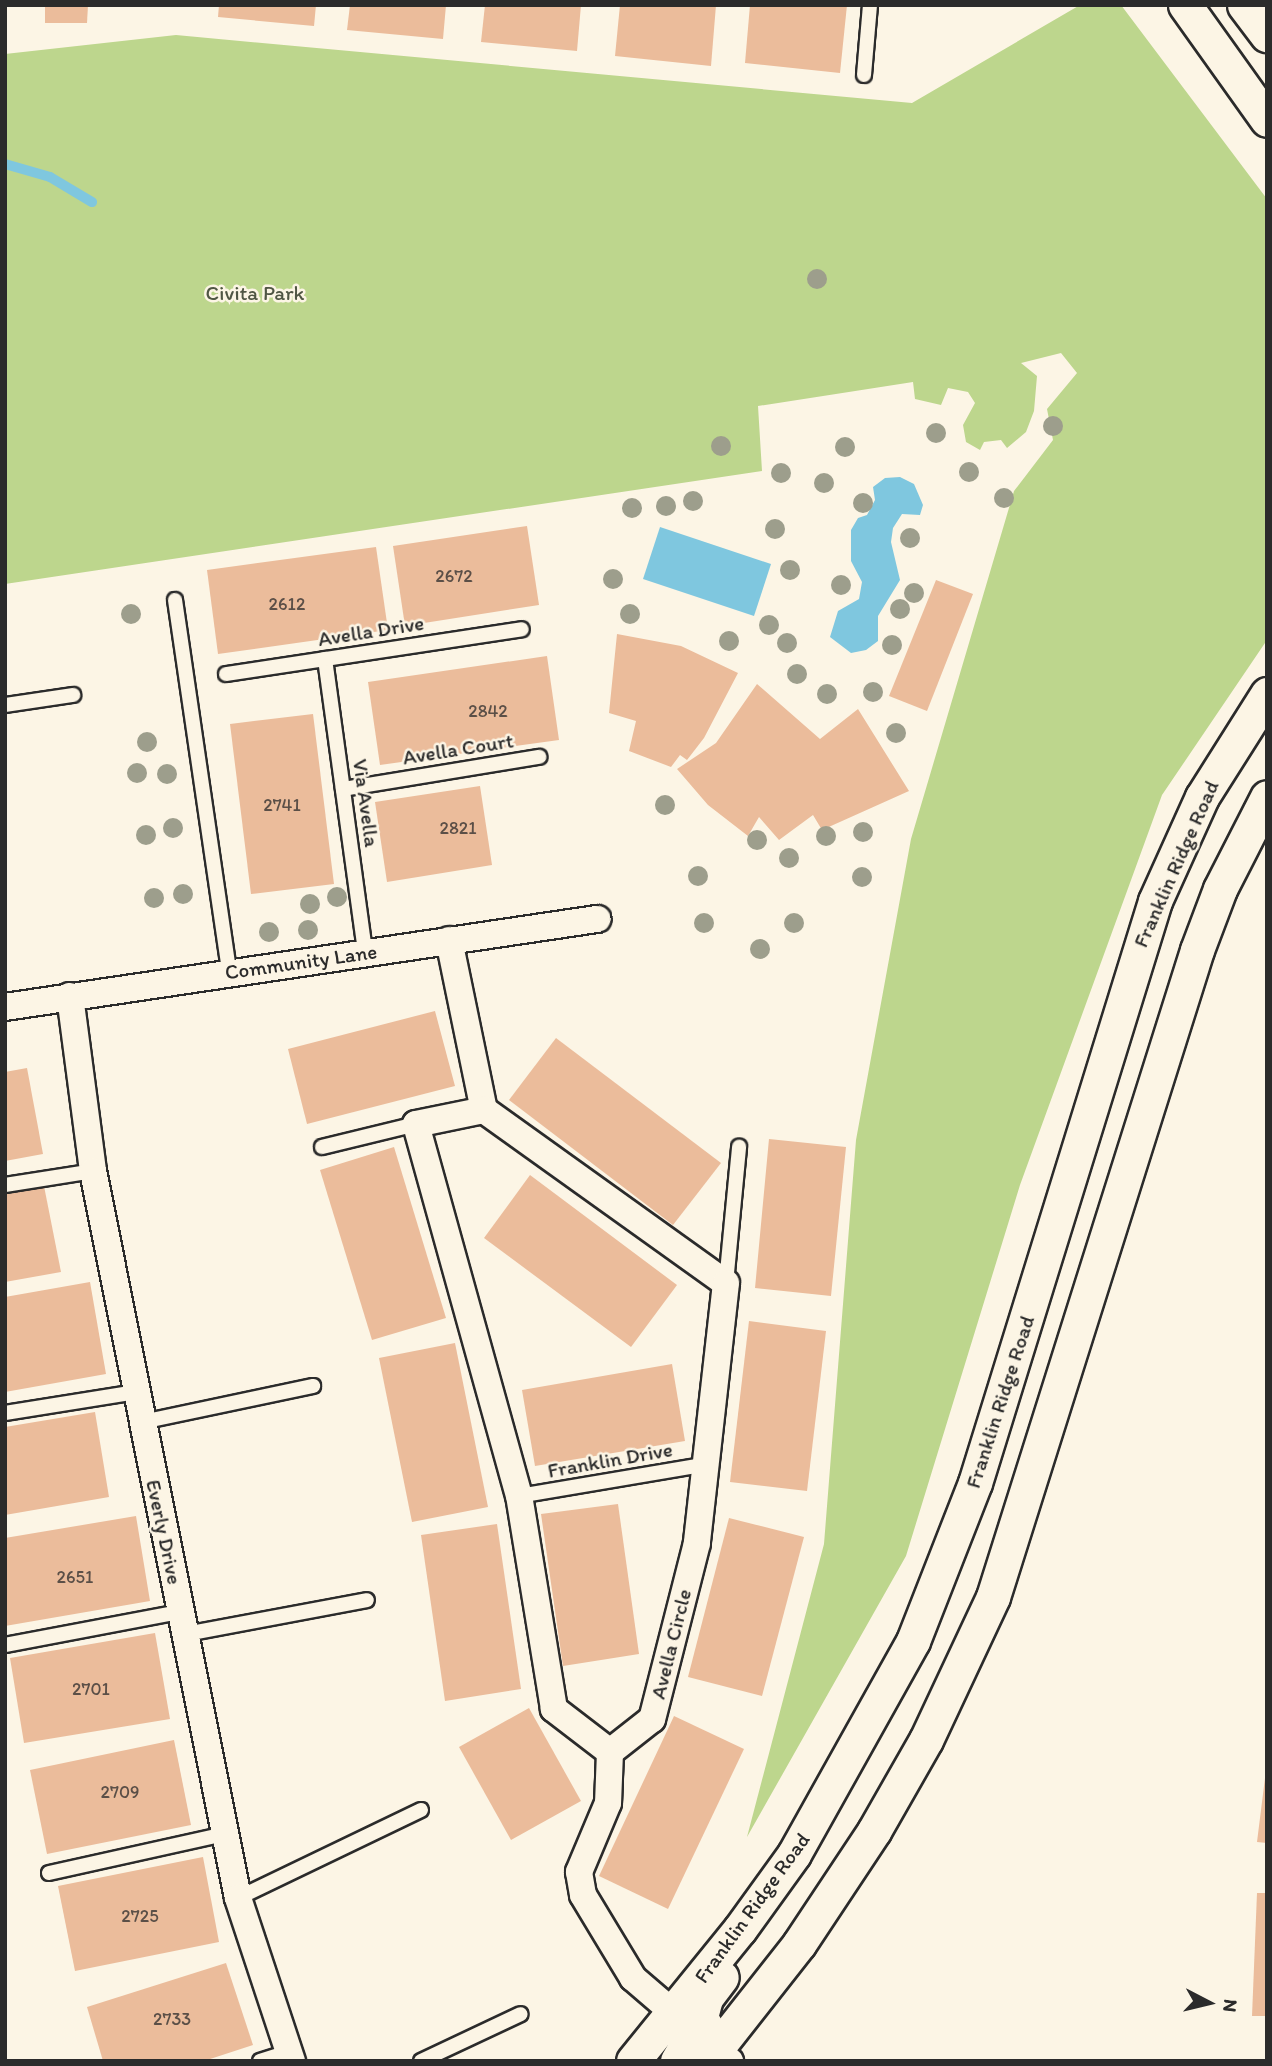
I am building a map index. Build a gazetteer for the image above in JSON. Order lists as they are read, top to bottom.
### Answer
{
  "streets": {
    "street": [
      "Franklin Ridge Road",
      "Community Lane",
      "Everly Drive",
      "Avella Circle"
    ],
    "lane": [
      "Avella Drive",
      "Avella Court",
      "Via Avella",
      "Franklin Drive"
    ]
  },
  "crossings": [
    ["Avella Drive", "Via Avella"],
    ["Avella Court", "Via Avella"],
    ["Via Avella", "Community Lane"],
    ["Community Lane", "Everly Drive"],
    ["Franklin Drive", "Avella Circle"]
  ],
  "parks": ["Civita Park"],
  "house_numbers": [
    "2672",
    "2612",
    "2842",
    "2741",
    "2821",
    "2651",
    "2701",
    "2709",
    "2725",
    "2733"
  ],
  "north": "right"
}
